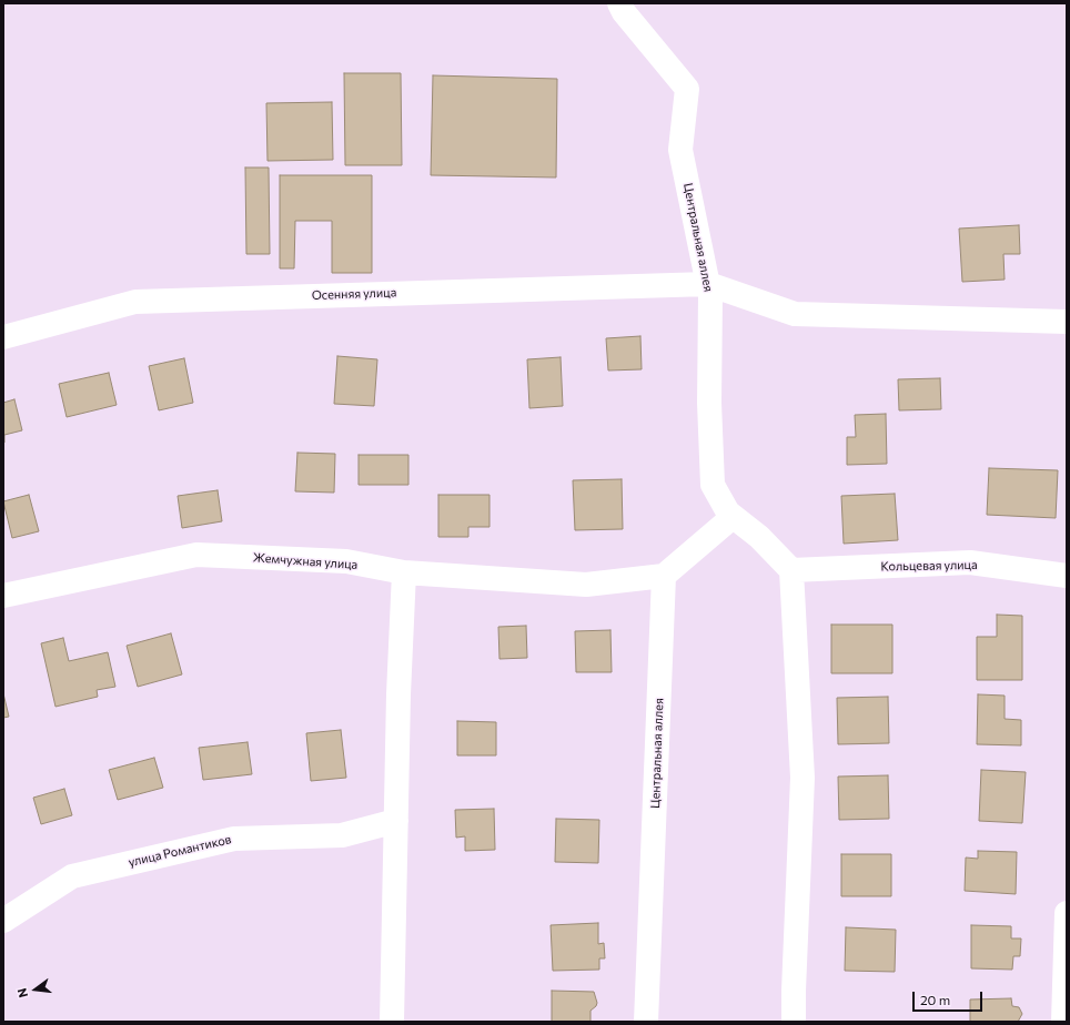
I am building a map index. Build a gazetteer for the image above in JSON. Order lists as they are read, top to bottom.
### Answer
{
  "streets": {
    "street": [
      "Центральная аллея",
      "Осенняя улица",
      "Жемчужная улица",
      "Кольцевая улица",
      "улица Романтиков"
    ]
  },
  "crossings": [
    ["Центральная аллея", "Осенняя улица"],
    ["Центральная аллея", "Жемчужная улица"],
    ["Центральная аллея", "Кольцевая улица"]
  ],
  "scale_bar": "20 m",
  "north": "left"
}
